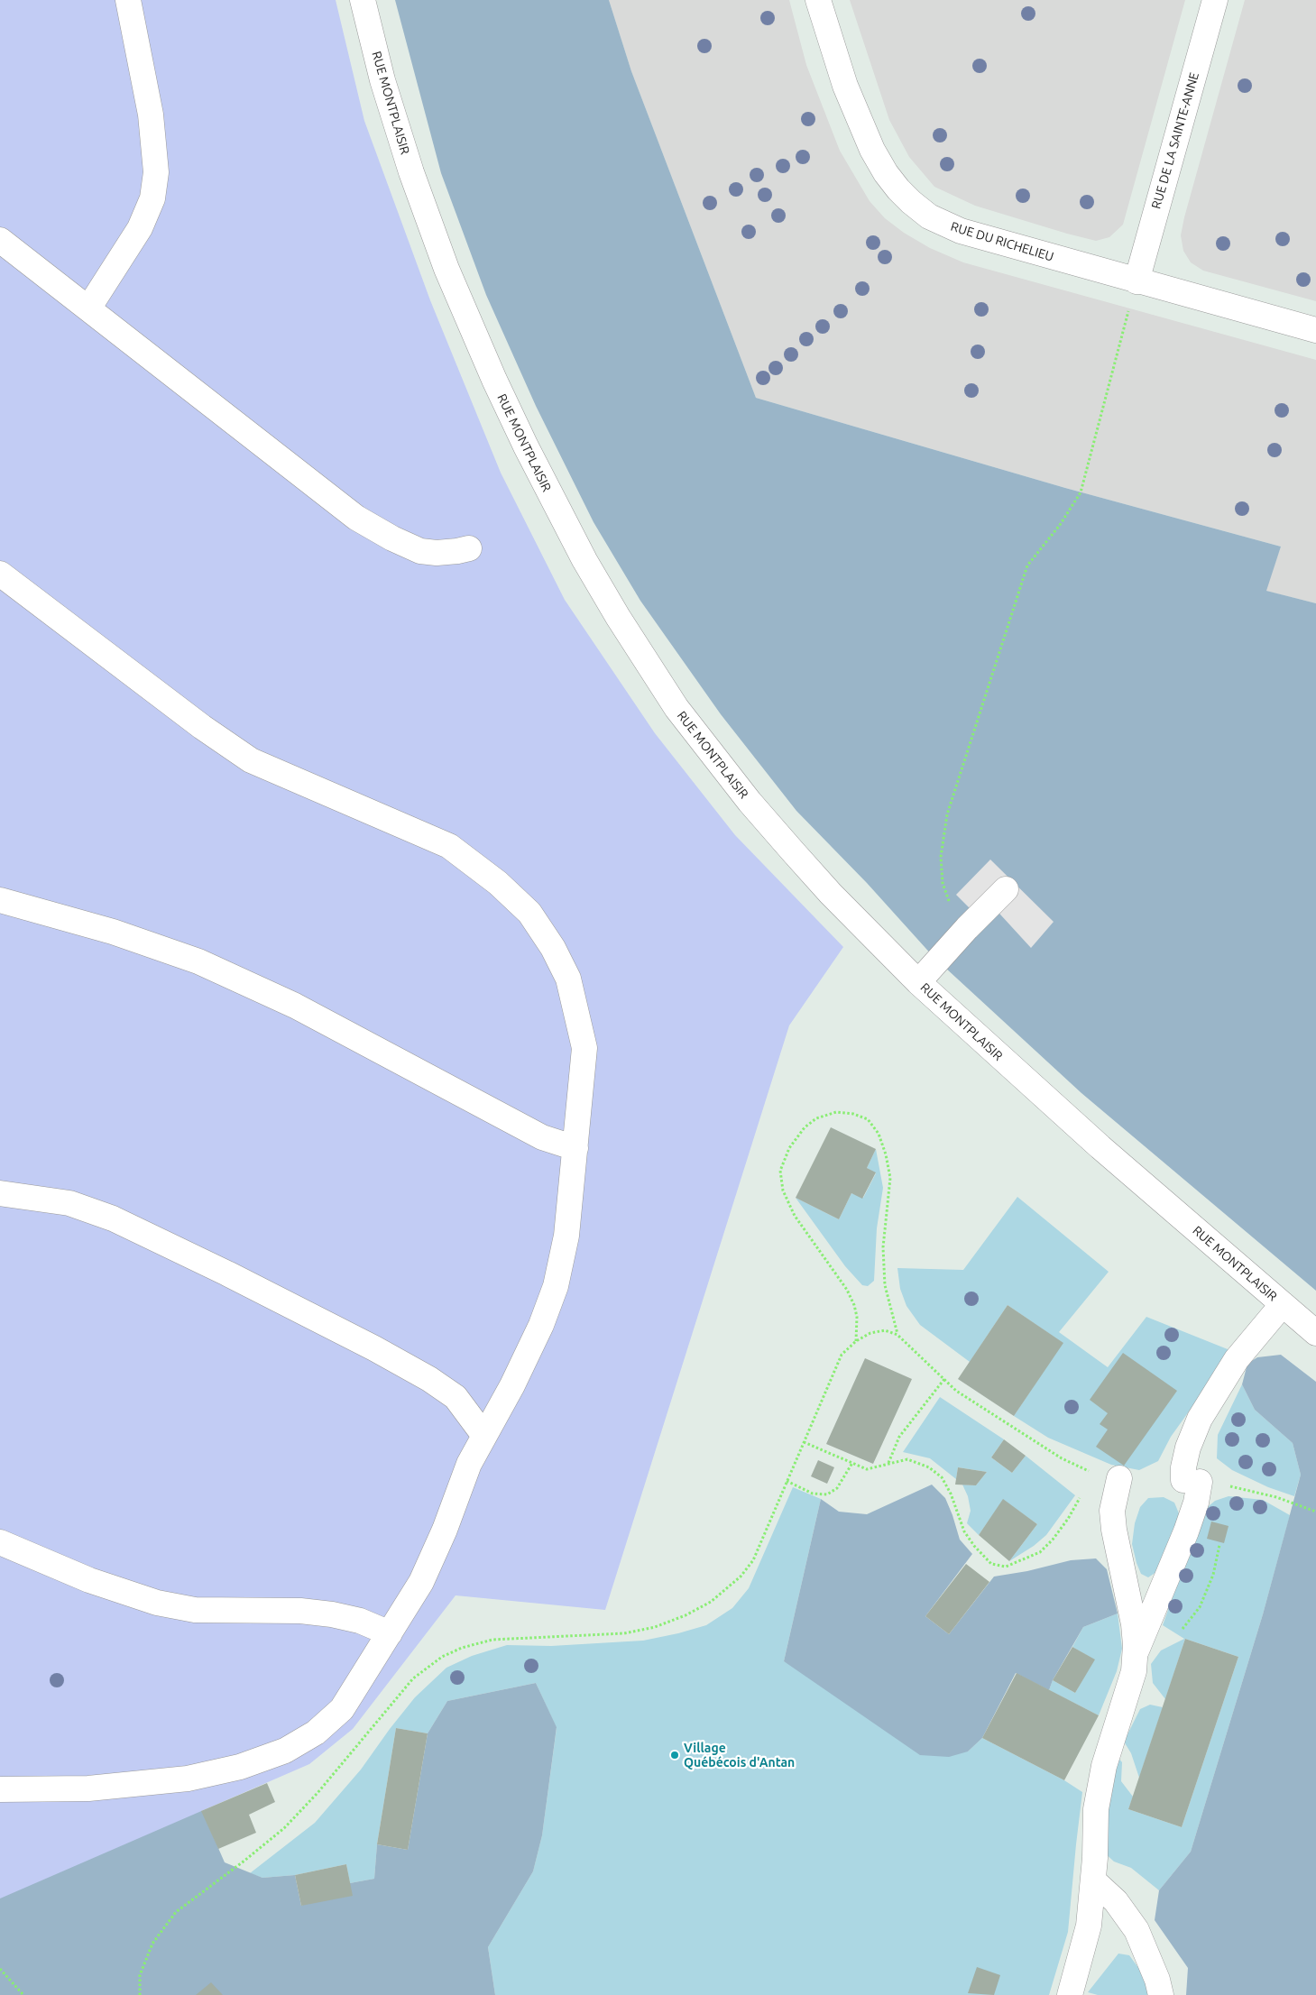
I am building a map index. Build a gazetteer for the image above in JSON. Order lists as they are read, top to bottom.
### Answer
{
  "streets": {
    "street": ["RUE MONTPLAISIR", "RUE DE LA SAINTE-ANNE", "RUE DU RICHELIEU"]
  },
  "crossings": [
    ["RUE DE LA SAINTE-ANNE", "RUE DU RICHELIEU"]
  ],
  "places": ["Village Québécois d'Antan"]
}
